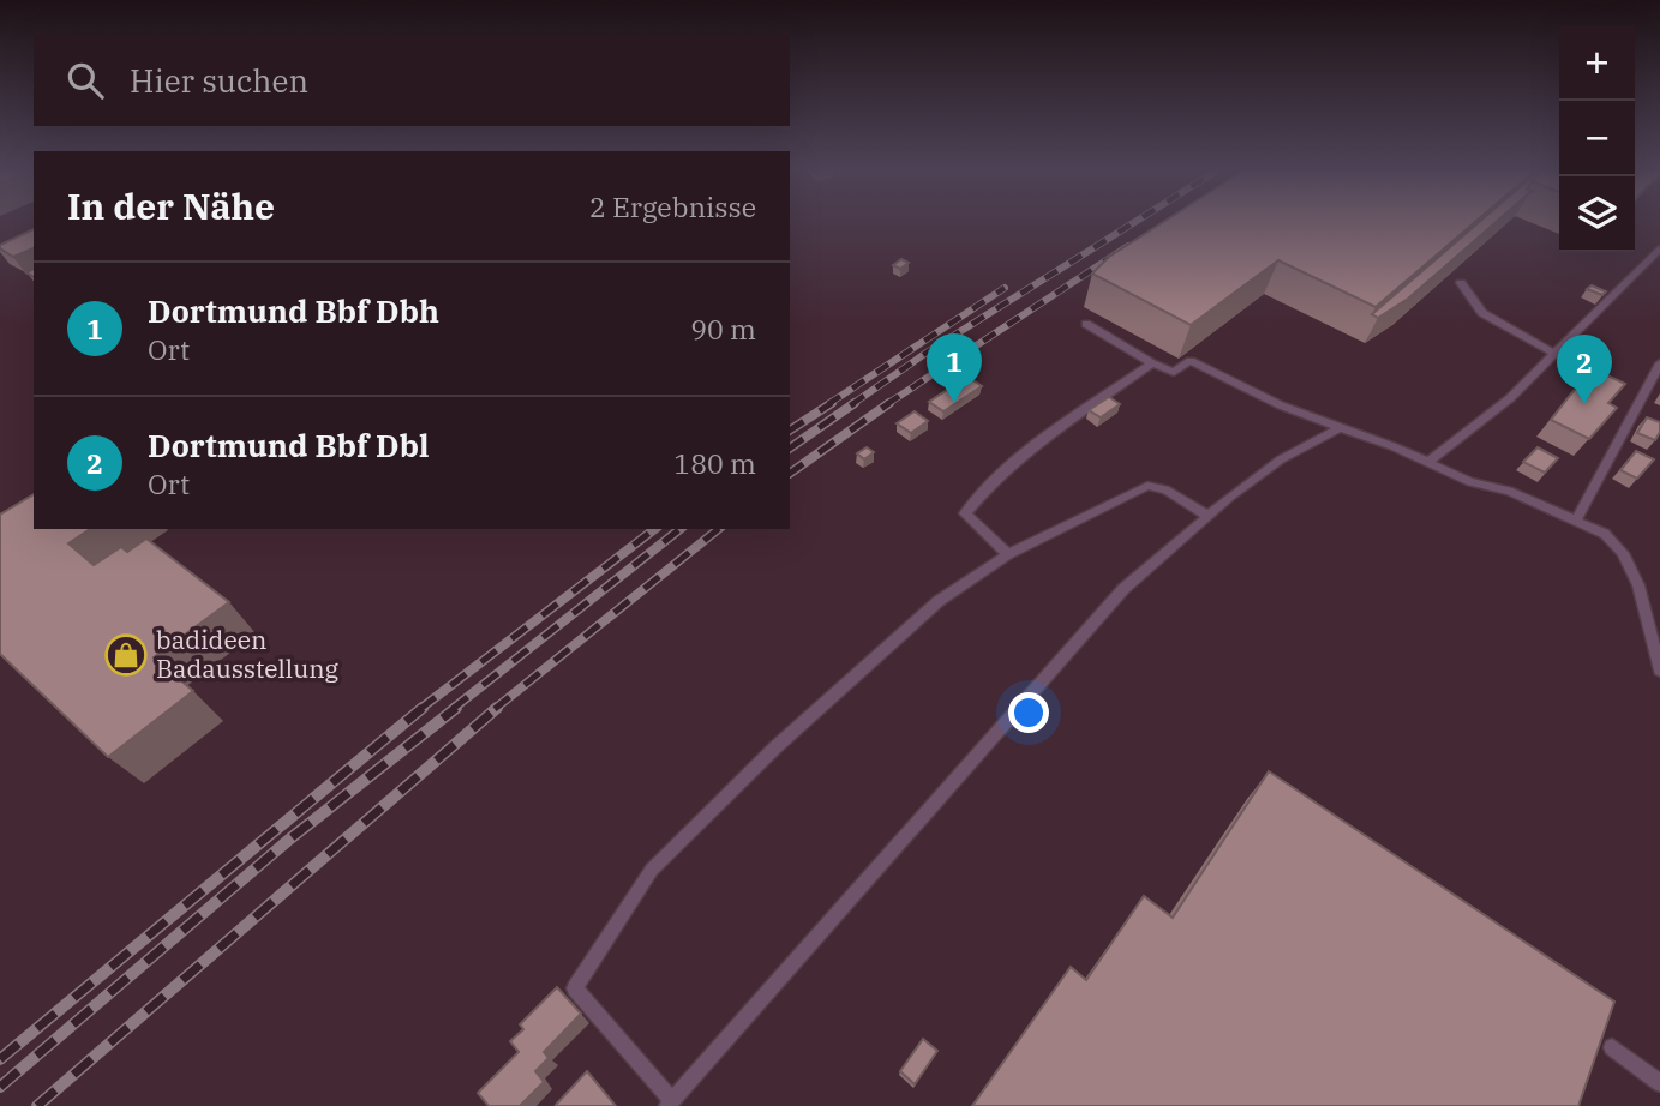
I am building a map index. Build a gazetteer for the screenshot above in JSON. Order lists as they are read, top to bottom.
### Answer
{
  "places": {
    "shop": ["badideen Badausstellung"]
  },
  "page": {
    "map_buttons": ["+", "−"],
    "search": "Hier suchen",
    "heading": ["In der Nähe", "2 Ergebnisse"],
    "list": [
      {
        "mark": "1",
        "name": "Dortmund Bbf Dbh",
        "note": "Ort",
        "value": "90 m"
      },
      {
        "mark": "2",
        "name": "Dortmund Bbf Dbl",
        "note": "Ort",
        "value": "180 m"
      }
    ],
    "pins": ["1", "2"]
  }
}
